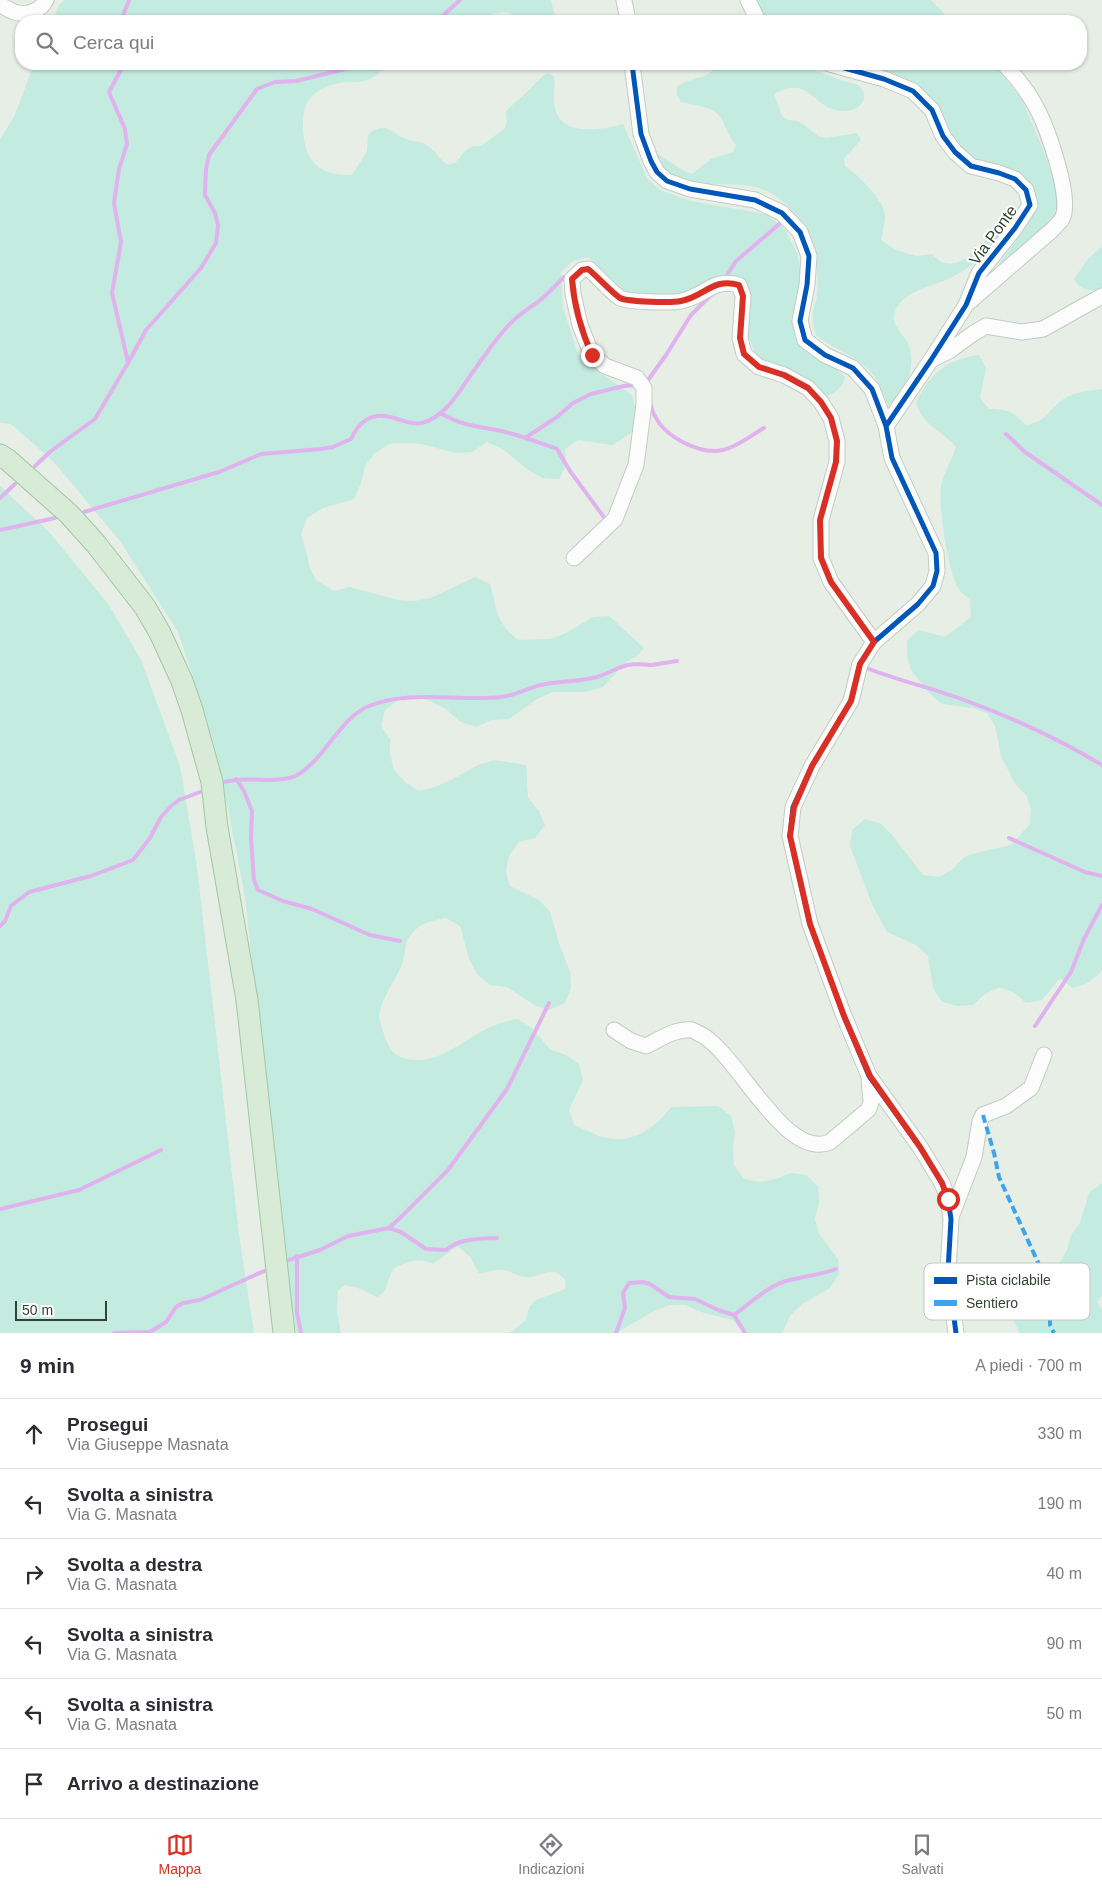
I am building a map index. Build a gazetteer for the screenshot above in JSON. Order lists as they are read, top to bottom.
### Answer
{
  "streets": {
    "street": ["Via Ponte"]
  },
  "legend": ["Pista ciclabile", "Sentiero"],
  "scale_bar": "50 m",
  "page": {
    "search": "Cerca qui",
    "scale": "50 m",
    "heading": ["9 min", "A piedi · 700 m"],
    "list": [
      ["Prosegui", "Via Giuseppe Masnata", "330 m"],
      ["Svolta a sinistra", "Via G. Masnata", "190 m"],
      ["Svolta a destra", "Via G. Masnata", "40 m"],
      ["Svolta a sinistra", "Via G. Masnata", "90 m"],
      ["Svolta a sinistra", "Via G. Masnata", "50 m"],
      "Arrivo a destinazione"
    ],
    "nav": ["Mappa", "Indicazioni", "Salvati"]
  }
}
